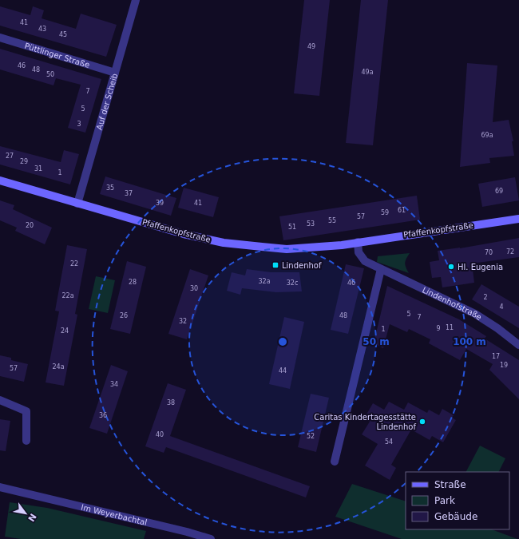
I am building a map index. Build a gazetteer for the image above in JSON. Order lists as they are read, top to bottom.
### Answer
{
  "streets": {
    "street": [
      "Püttlinger Straße",
      "Auf der Scheib",
      "Pfaffenkopfstraße",
      "Lindenhofstraße",
      "Im Weyerbachtal"
    ]
  },
  "crossings": [
    ["Püttlinger Straße", "Auf der Scheib"],
    ["Auf der Scheib", "Pfaffenkopfstraße"]
  ],
  "places": {
    "transit": ["Lindenhof"],
    "other": ["Hl. Eugenia", "Caritas Kindertagesstätte Lindenhof"]
  },
  "house_numbers": [
    "41",
    "43",
    "45",
    "49",
    "46",
    "48",
    "49a",
    "50",
    "7",
    "5",
    "3",
    "69a",
    "27",
    "29",
    "31",
    "1",
    "35",
    "69",
    "37",
    "39",
    "41",
    "61",
    "59",
    "57",
    "55",
    "53",
    "20",
    "51",
    "72",
    "70",
    "22",
    "32a",
    "28",
    "32c",
    "46",
    "30",
    "22a",
    "2",
    "4",
    "5",
    "26",
    "48",
    "7",
    "32",
    "11",
    "9",
    "1",
    "24",
    "17",
    "19",
    "24a",
    "57",
    "44",
    "34",
    "38",
    "36",
    "40",
    "52",
    "54"
  ],
  "legend": ["Straße", "Park", "Gebäude"],
  "north": "bottom right",
  "rings": ["50 m", "100 m"]
}
